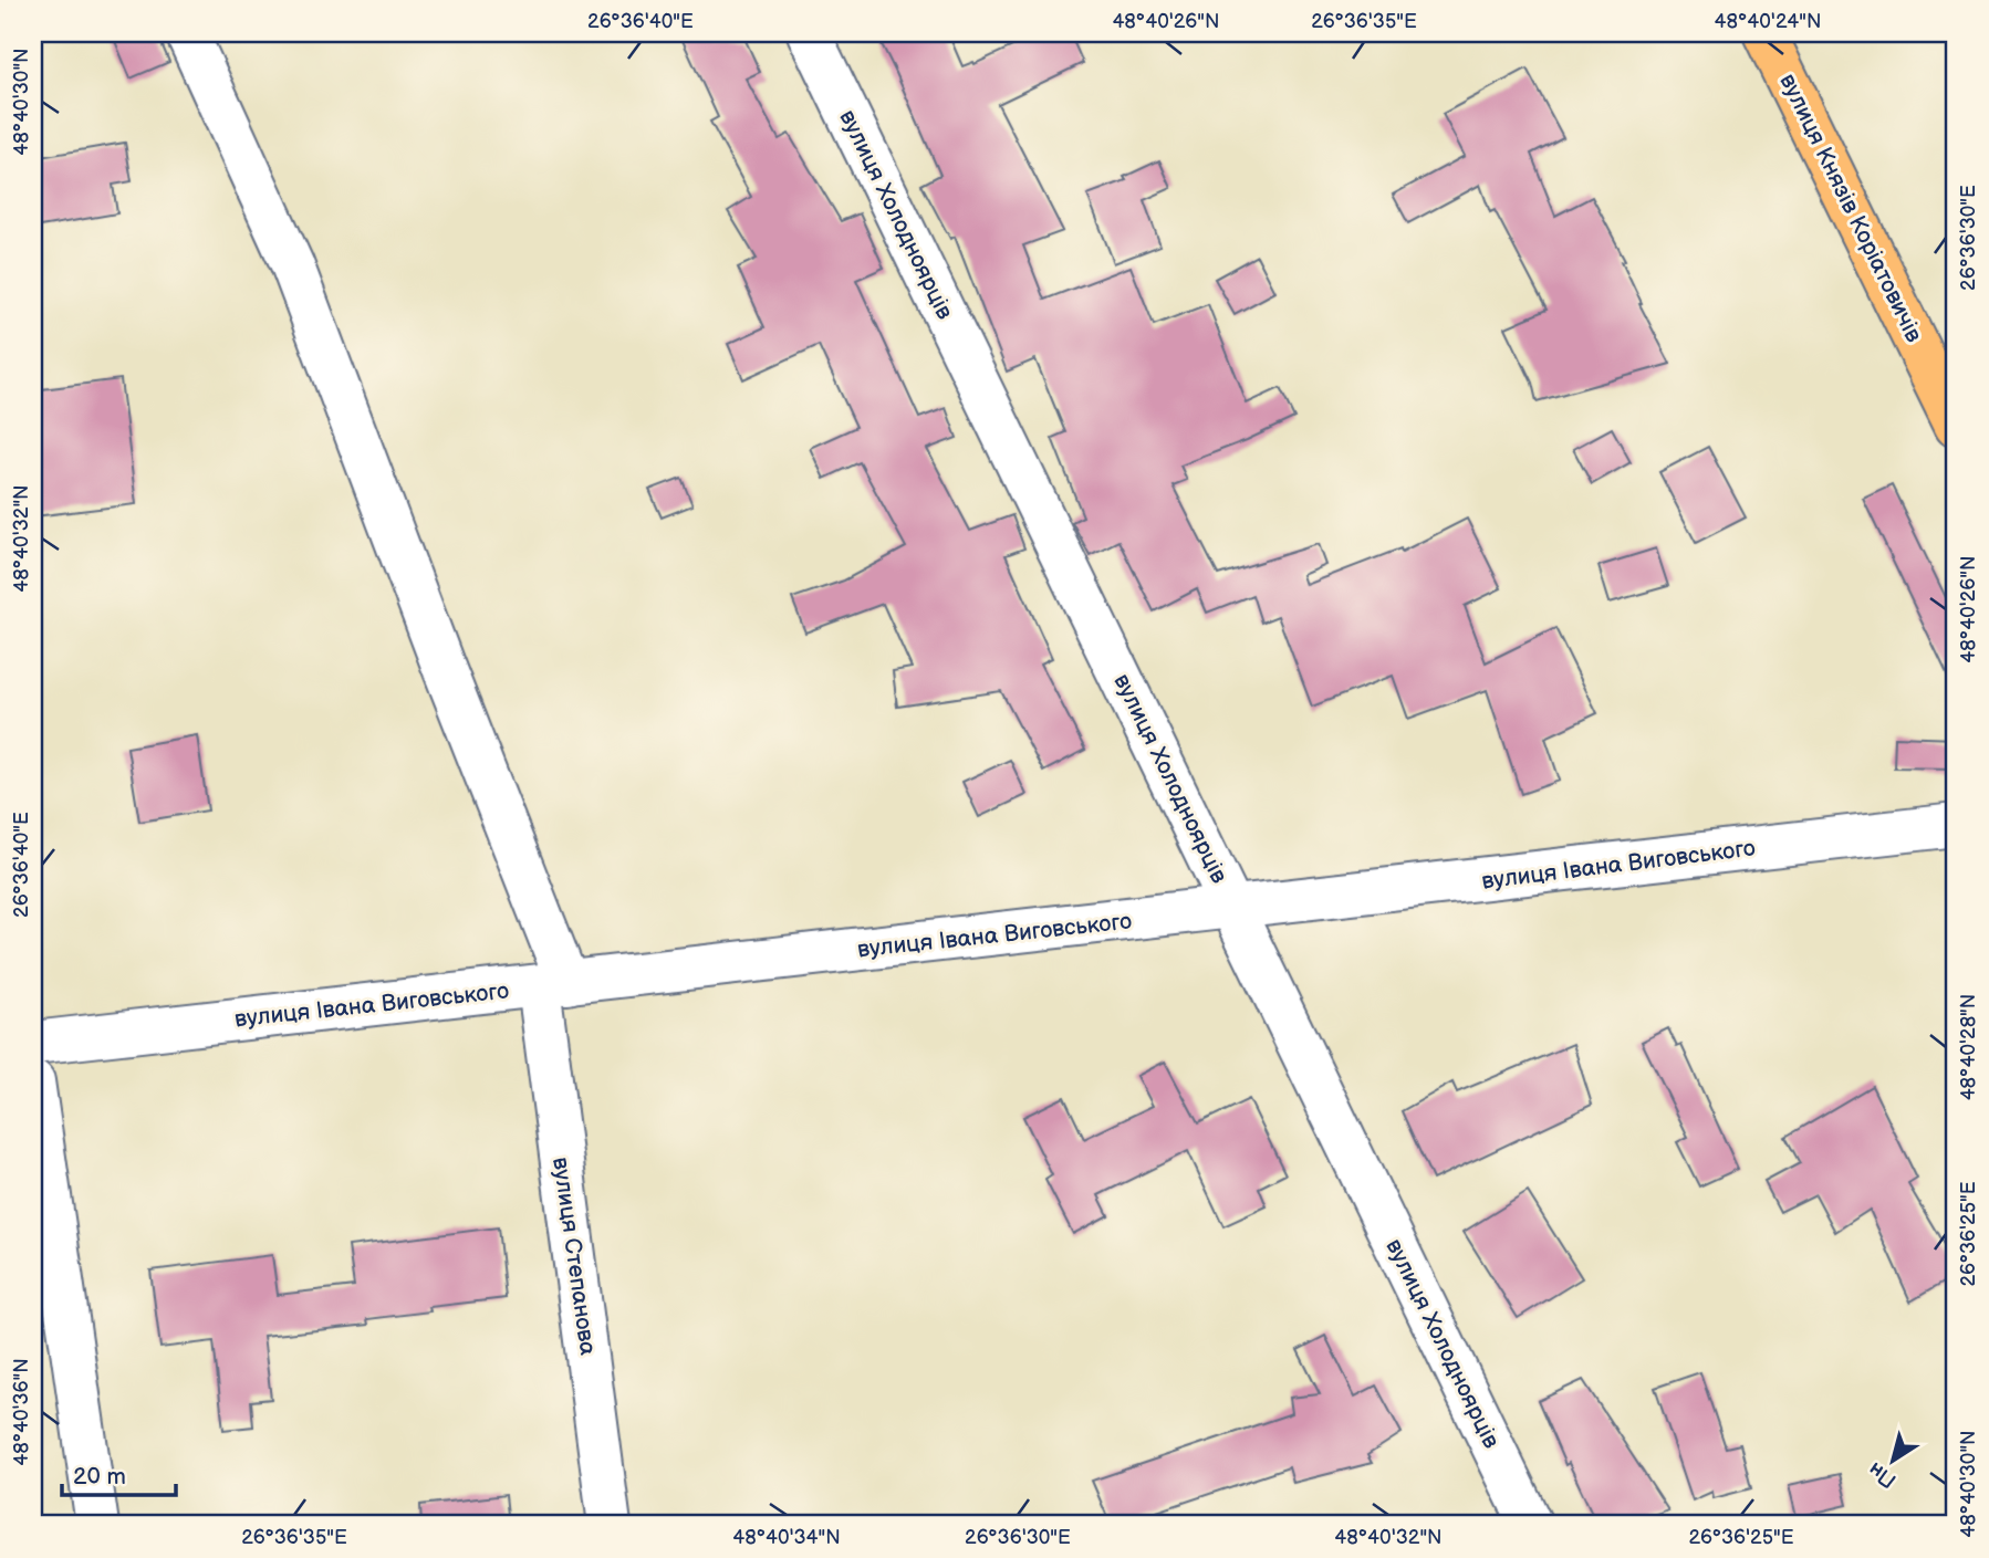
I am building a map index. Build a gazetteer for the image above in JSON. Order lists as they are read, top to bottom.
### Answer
{
  "streets": {
    "main road": ["вулиця Князів Коріатовичів"],
    "street": ["вулиця Холодноярців", "вулиця Івана Виговського", "вулиця Степанова"]
  },
  "crossings": [
    ["вулиця Холодноярців", "вулиця Івана Виговського"],
    ["вулиця Івана Виговського", "вулиця Степанова"]
  ],
  "scale_bar": "20 m",
  "north": "bottom left",
  "coordinates": [
    "26°36'40\"E",
    "48°40'26\"N",
    "26°36'35\"E",
    "48°40'24\"N",
    "48°40'30\"N",
    "26°36'30\"E",
    "48°40'32\"N",
    "48°40'28\"N",
    "26°36'25\"E",
    "48°40'36\"N",
    "48°40'34\"N"
  ]
}
